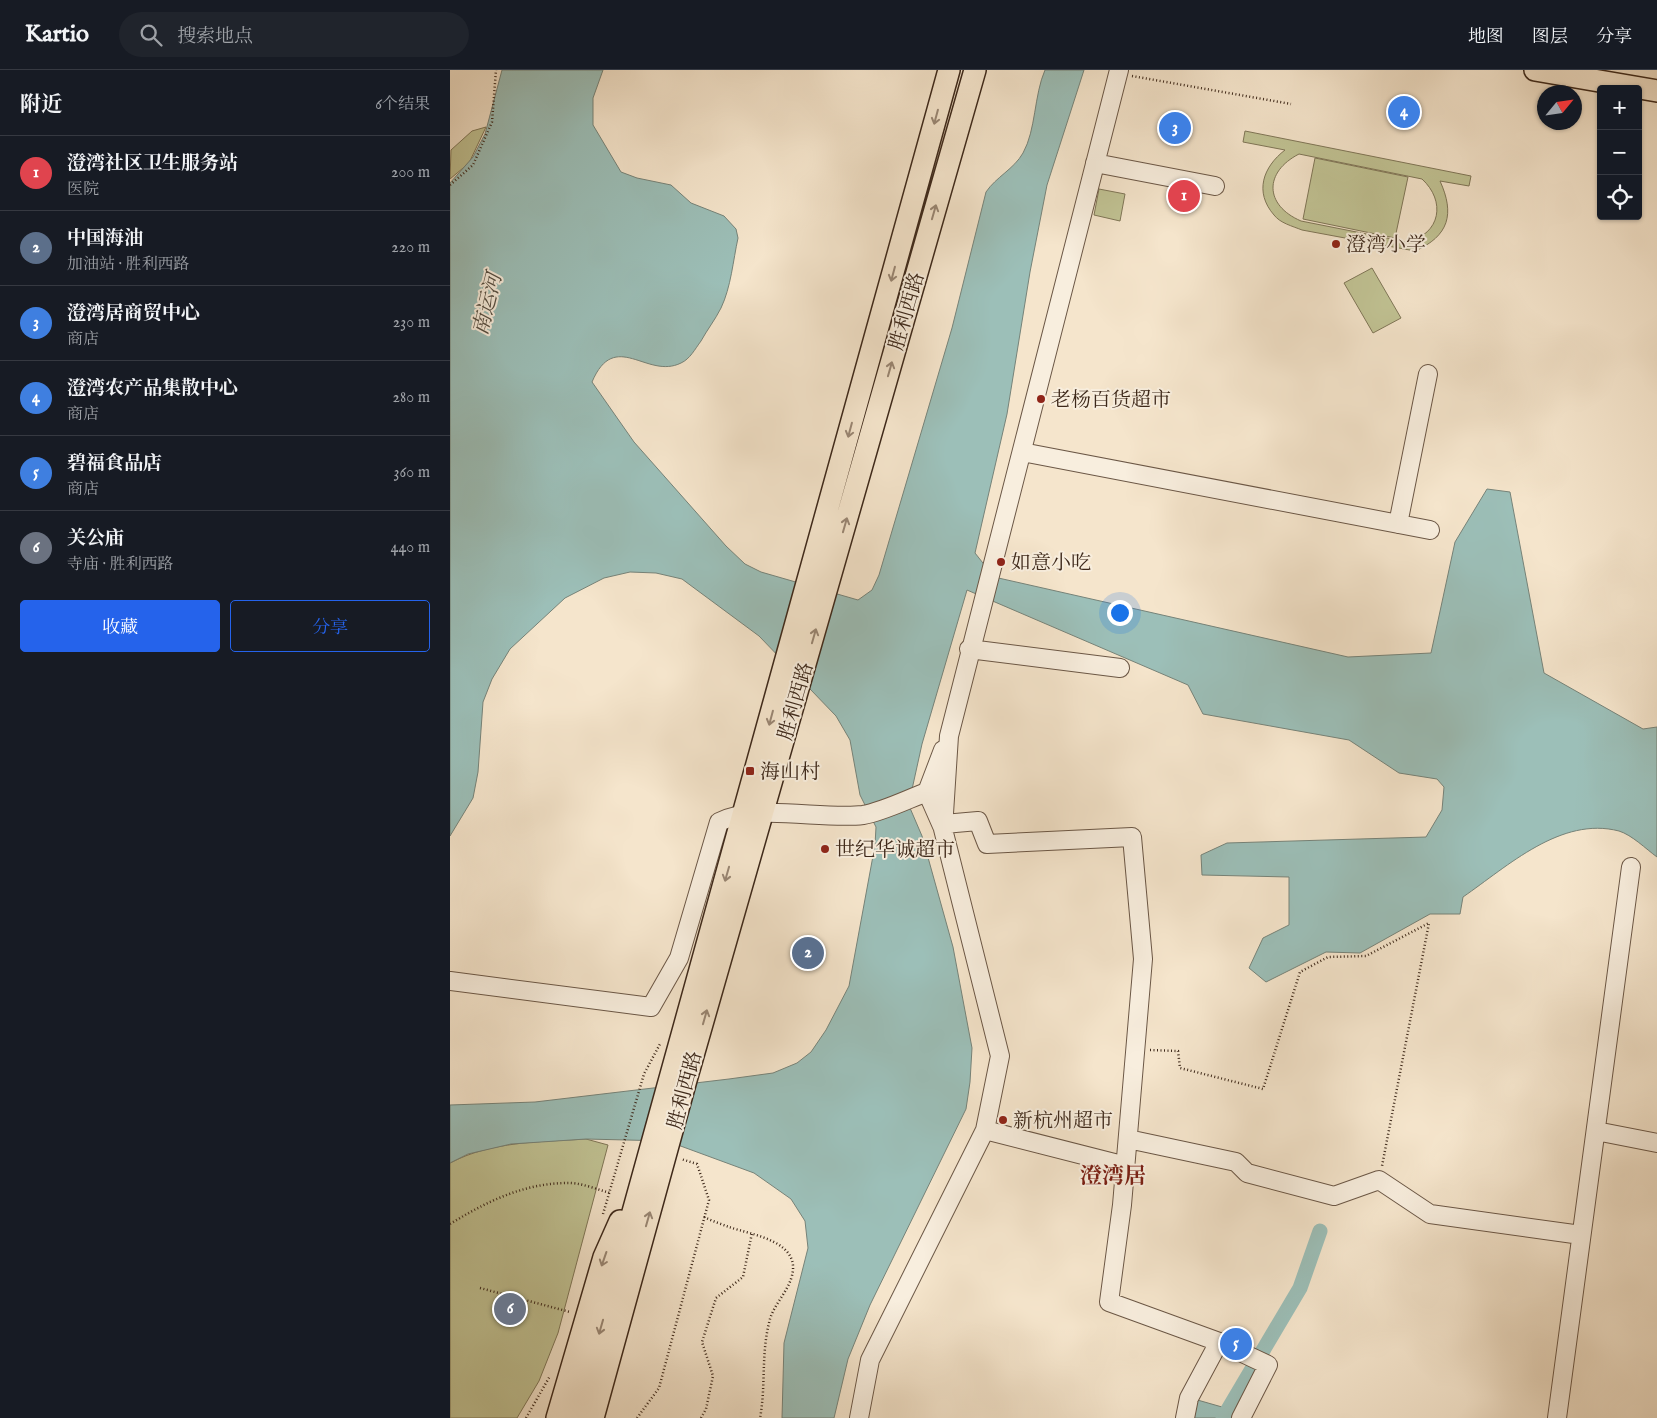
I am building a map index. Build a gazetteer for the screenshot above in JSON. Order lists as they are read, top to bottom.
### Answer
{
  "streets": {
    "main road": ["胜利西路"]
  },
  "districts": ["澄湾居"],
  "water": ["南运河"],
  "places": {
    "other": [
      "澄湾小学",
      "老杨百货超市",
      "如意小吃",
      "世纪华诚超市",
      "新杭州超市"
    ],
    "transit": ["海山村"]
  },
  "north": "top right",
  "page": {
    "header": "Kartio",
    "search": "搜索地点",
    "nav": ["地图", "图层", "分享"],
    "heading": ["附近", "6个结果"],
    "map_buttons": ["+", "−"],
    "pins": [
      "4",
      "3",
      "1",
      "2",
      "6",
      "5"
    ],
    "list": [
      {
        "mark": "1",
        "name": "澄湾社区卫生服务站",
        "note": "医院",
        "value": "200 m"
      },
      {
        "mark": "2",
        "name": "中国海油",
        "note": "加油站 · 胜利西路",
        "value": "220 m"
      },
      {
        "mark": "3",
        "name": "澄湾居商贸中心",
        "note": "商店",
        "value": "230 m"
      },
      {
        "mark": "4",
        "name": "澄湾农产品集散中心",
        "note": "商店",
        "value": "280 m"
      },
      {
        "mark": "5",
        "name": "碧福食品店",
        "note": "商店",
        "value": "360 m"
      },
      {
        "mark": "6",
        "name": "关公庙",
        "note": "寺庙 · 胜利西路",
        "value": "440 m"
      }
    ],
    "buttons": ["收藏", "分享"]
  }
}
